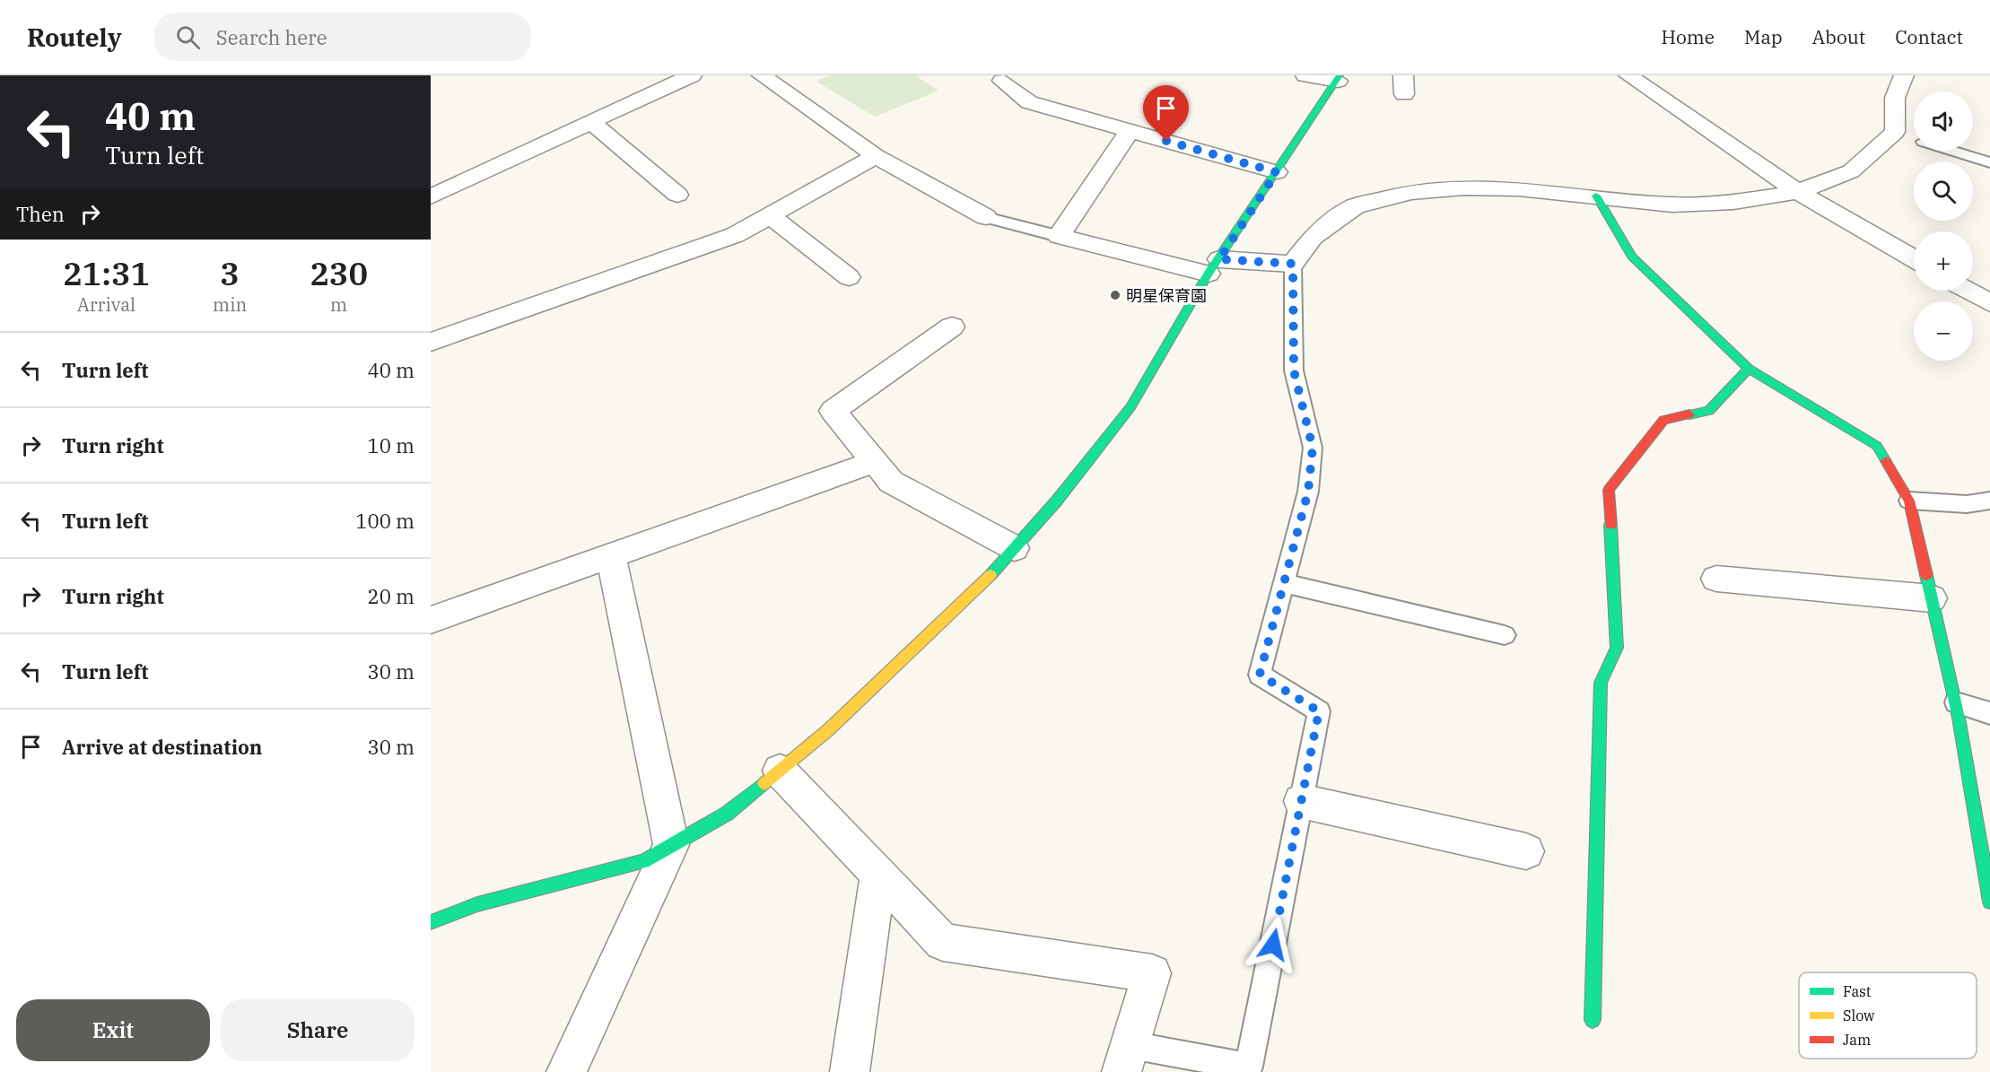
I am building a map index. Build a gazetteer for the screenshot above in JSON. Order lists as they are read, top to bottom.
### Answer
{
  "places": ["明星保育園"],
  "legend": ["Fast", "Slow", "Jam"],
  "page": {
    "header": "Routely",
    "search": "Search here",
    "nav": [
      "Home",
      "Map",
      "About",
      "Contact"
    ],
    "turn": ["40 m", "Turn left"],
    "map_buttons": ["+", "−"],
    "then": "Then",
    "eta": [
      "21:31",
      "Arrival",
      "3",
      "min",
      "230",
      "m"
    ],
    "list": [
      {
        "name": "Turn left",
        "value": "40 m"
      },
      {
        "name": "Turn right",
        "value": "10 m"
      },
      {
        "name": "Turn left",
        "value": "100 m"
      },
      {
        "name": "Turn right",
        "value": "20 m"
      },
      {
        "name": "Turn left",
        "value": "30 m"
      },
      {
        "name": "Arrive at destination",
        "value": "30 m"
      }
    ],
    "buttons": ["Exit", "Share"]
  }
}
